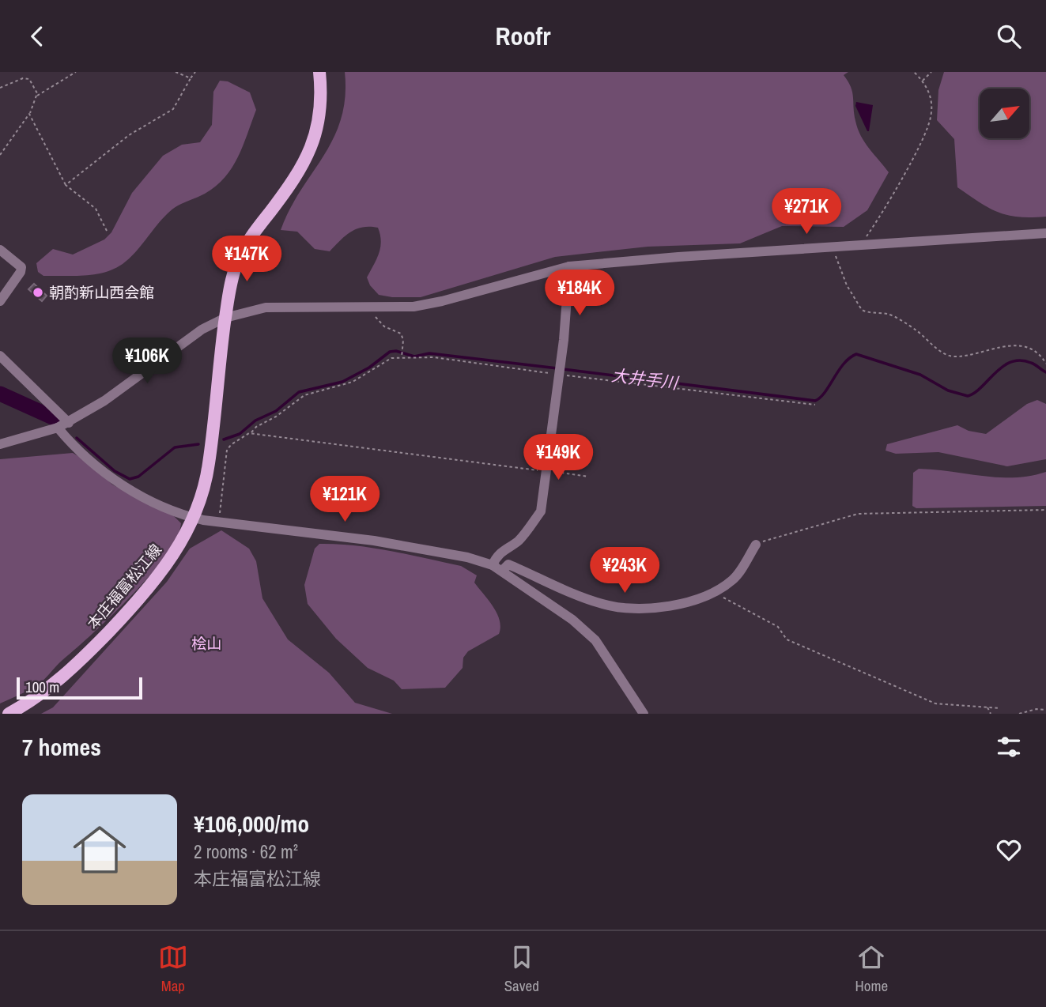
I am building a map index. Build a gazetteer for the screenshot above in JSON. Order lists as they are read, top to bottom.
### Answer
{
  "streets": {
    "main road": ["本庄福富松江線"]
  },
  "water": ["大井手川"],
  "parks": ["桧山"],
  "places": ["朝酌新山西会館"],
  "scale_bar": "100 m",
  "north": "top right",
  "page": {
    "header": "Roofr",
    "price": [
      "¥271K",
      "¥147K",
      "¥184K",
      "¥106K",
      "¥149K",
      "¥121K",
      "¥243K"
    ],
    "scale": "100 m",
    "heading": "7 homes",
    "list": [
      {
        "name": "¥106,000/mo",
        "note": "2 rooms · 62 m² · 本庄福富松江線"
      }
    ],
    "tabs": ["Map", "Saved", "Home"]
  }
}
